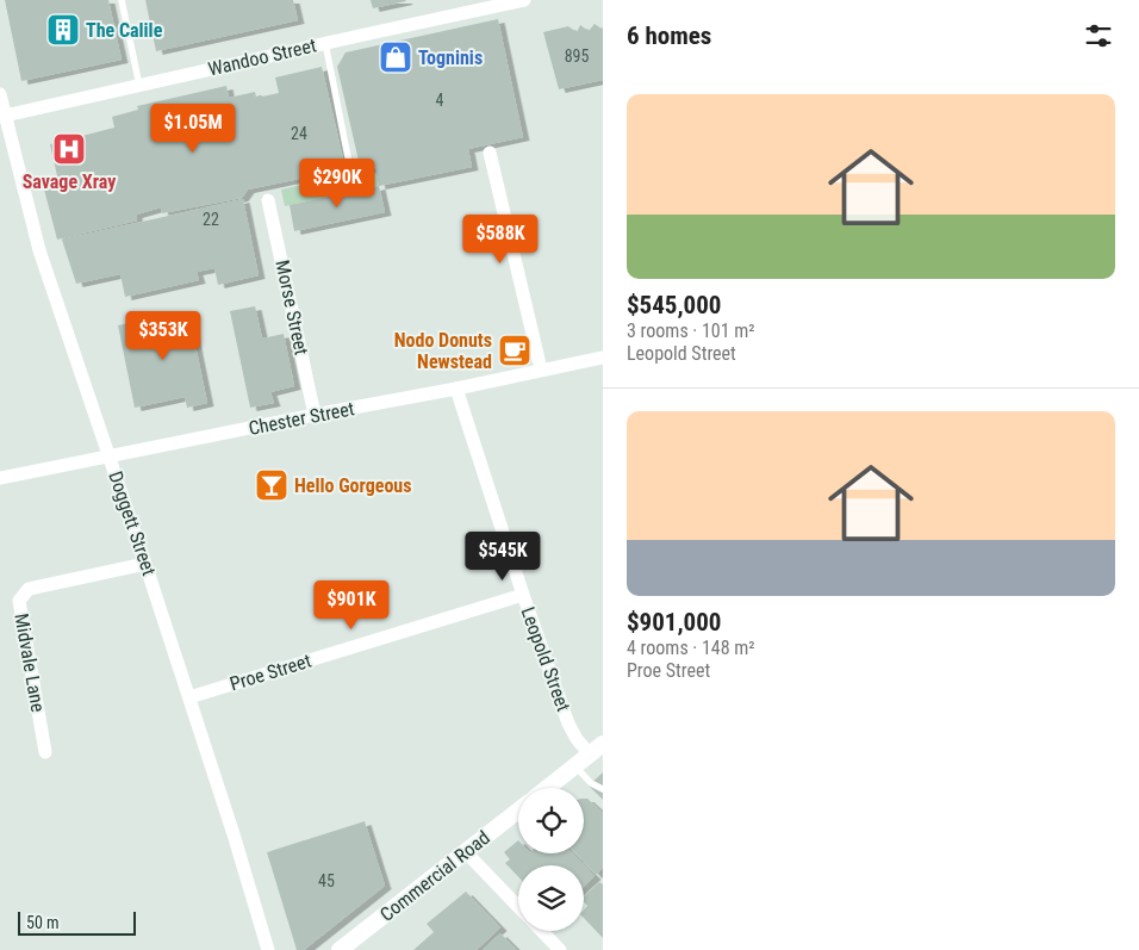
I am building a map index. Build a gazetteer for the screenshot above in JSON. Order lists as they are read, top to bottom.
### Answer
{
  "streets": {
    "street": [
      "Wandoo Street",
      "Morse Street",
      "Chester Street",
      "Doggett Street",
      "Leopold Street",
      "Midvale Lane",
      "Proe Street",
      "Commercial Road"
    ]
  },
  "crossings": [
    ["Wandoo Street", "Doggett Street"],
    ["Morse Street", "Chester Street"],
    ["Chester Street", "Doggett Street"],
    ["Chester Street", "Leopold Street"],
    ["Doggett Street", "Midvale Lane"],
    ["Doggett Street", "Proe Street"],
    ["Leopold Street", "Proe Street"]
  ],
  "places": {
    "building": ["The Calile"],
    "shop": ["Togninis"],
    "hospital": ["Savage Xray"],
    "cafe": ["Nodo Donuts Newstead"],
    "bar": ["Hello Gorgeous"]
  },
  "house_numbers": [
    "895",
    "4",
    "24",
    "22",
    "45"
  ],
  "scale_bar": "50 m",
  "page": {
    "heading": "6 homes",
    "list": [
      {
        "name": "$545,000",
        "note": "3 rooms · 101 m² · Leopold Street"
      },
      {
        "name": "$901,000",
        "note": "4 rooms · 148 m² · Proe Street"
      }
    ],
    "price": [
      "$1.05M",
      "$290K",
      "$588K",
      "$353K",
      "$545K",
      "$901K"
    ],
    "scale": "50 m"
  }
}
